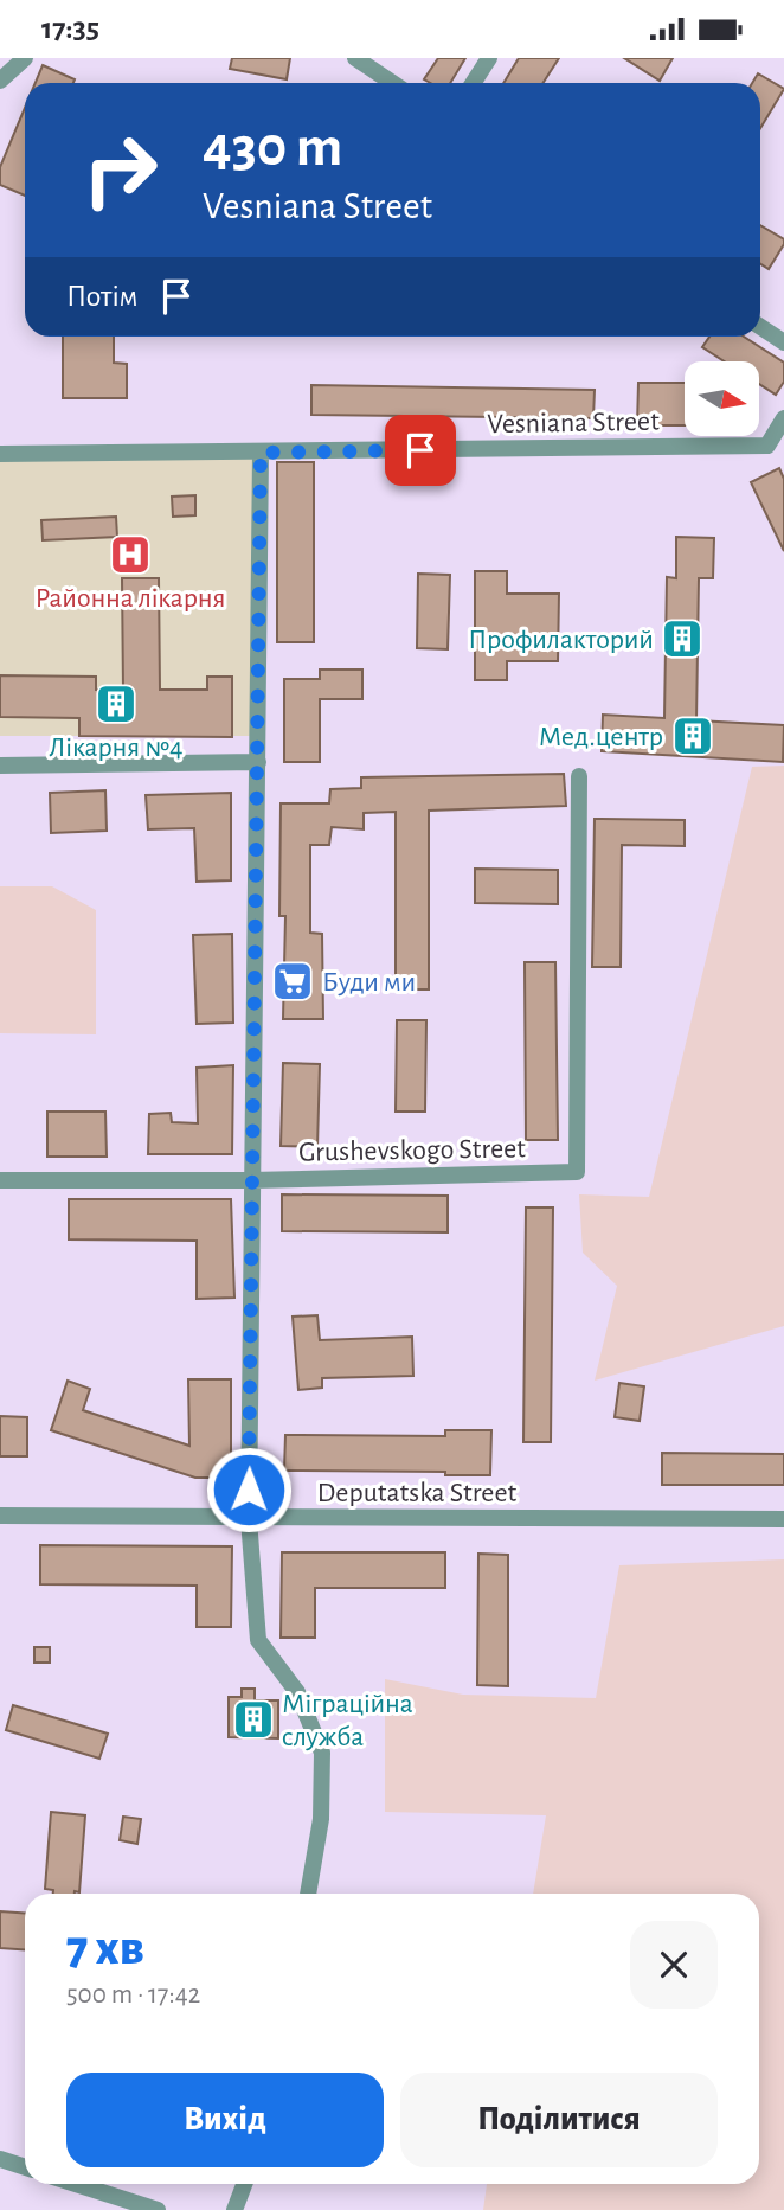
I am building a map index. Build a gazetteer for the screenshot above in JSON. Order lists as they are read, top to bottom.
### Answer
{
  "streets": {
    "street": ["Vesniana Street", "Grushevskogo Street", "Deputatska Street"]
  },
  "places": {
    "hospital": ["Районна лікарня"],
    "building": [
      "Профилакторий",
      "Лікарня №4",
      "Мед.центр",
      "Міграційна служба"
    ],
    "supermarket": ["Буди ми"]
  },
  "north": "right",
  "page": {
    "status": "17:35",
    "turn": ["430 m", "Vesniana Street"],
    "then": "Потім",
    "heading": ["7 хв", "500 m · 17:42"],
    "buttons": ["Вихід", "Поділитися"]
  }
}
